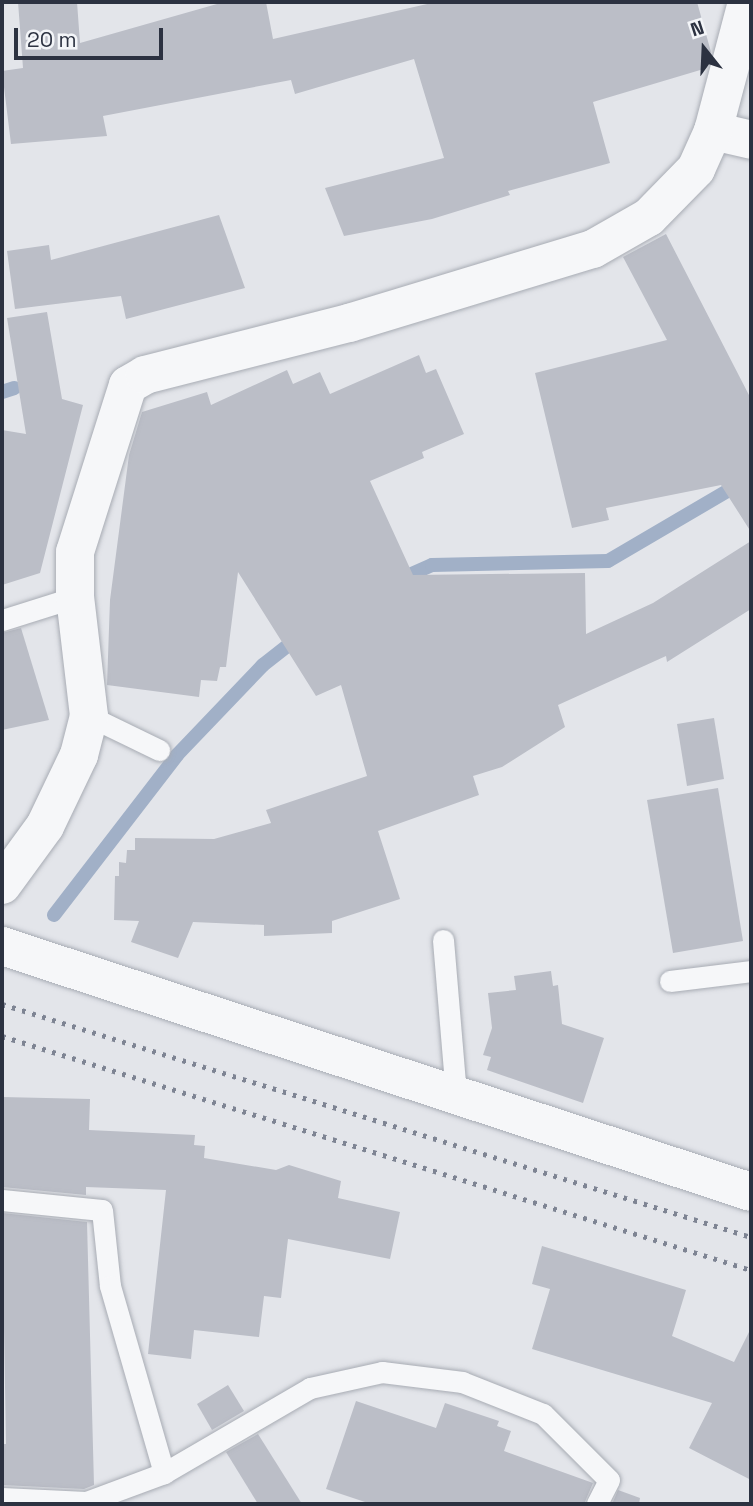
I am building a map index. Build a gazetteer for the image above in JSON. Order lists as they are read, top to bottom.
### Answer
{
  "scale_bar": "20 m",
  "north": "top"
}
